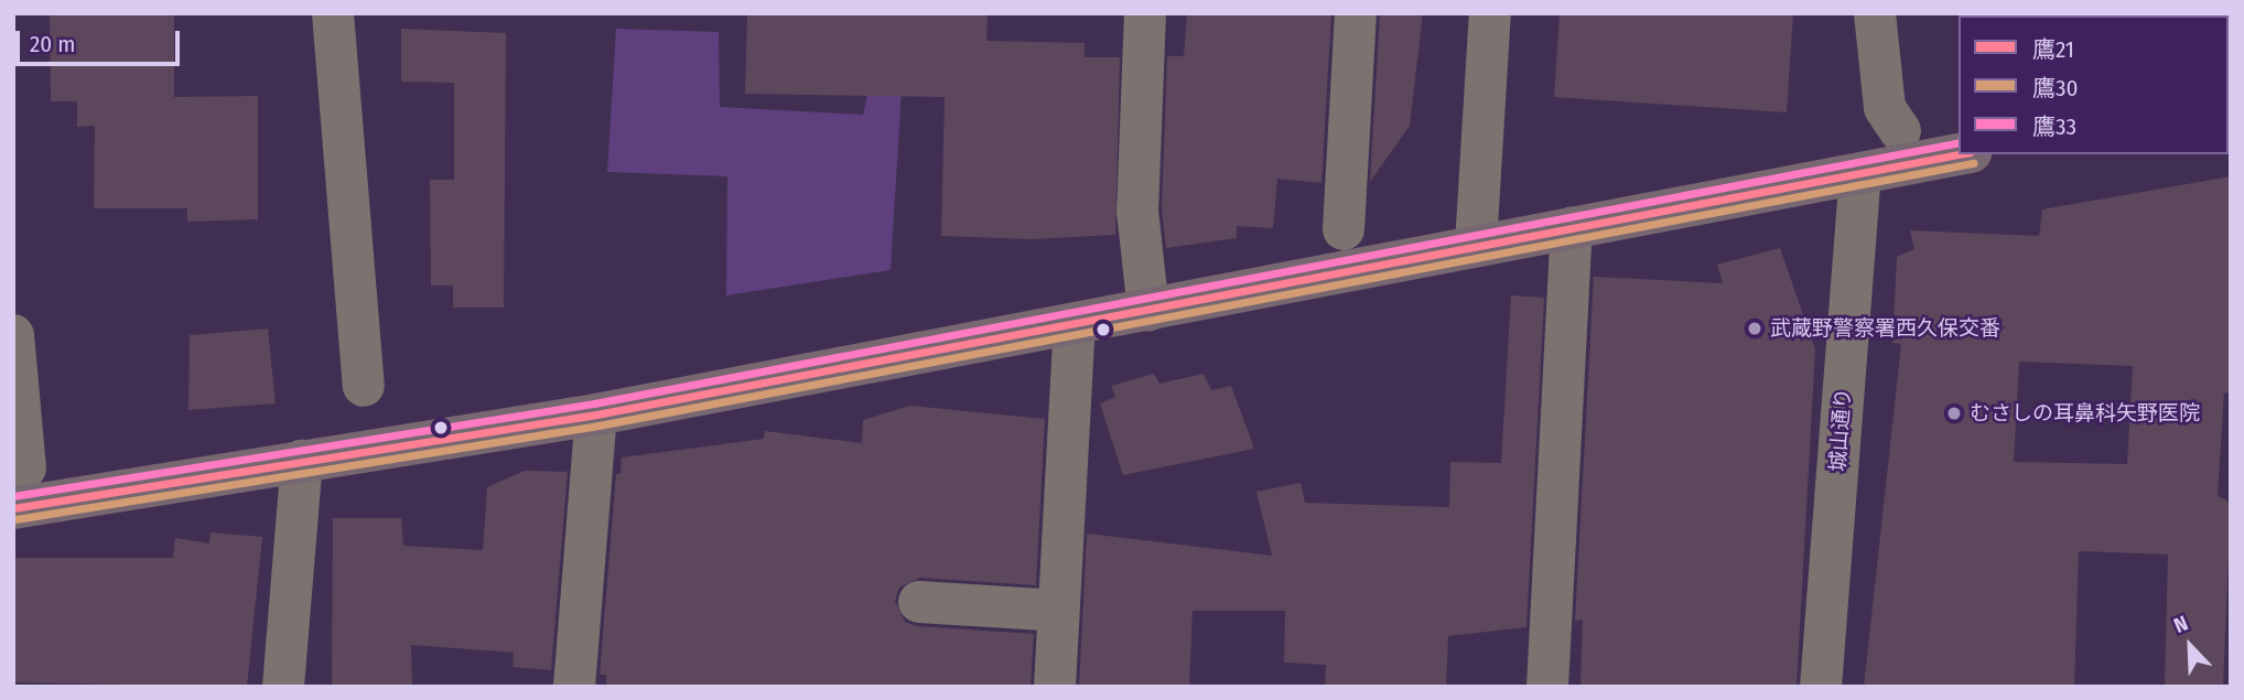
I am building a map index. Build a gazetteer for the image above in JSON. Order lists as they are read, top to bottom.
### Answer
{
  "streets": {
    "street": ["城山通り"]
  },
  "places": ["武蔵野警察署西久保交番", "むさしの耳鼻科矢野医院"],
  "lines": ["transit line 鷹33", "transit line 鷹21", "transit line 鷹30"],
  "legend": ["鷹21", "鷹30", "鷹33"],
  "scale_bar": "20 m",
  "north": "top left"
}
